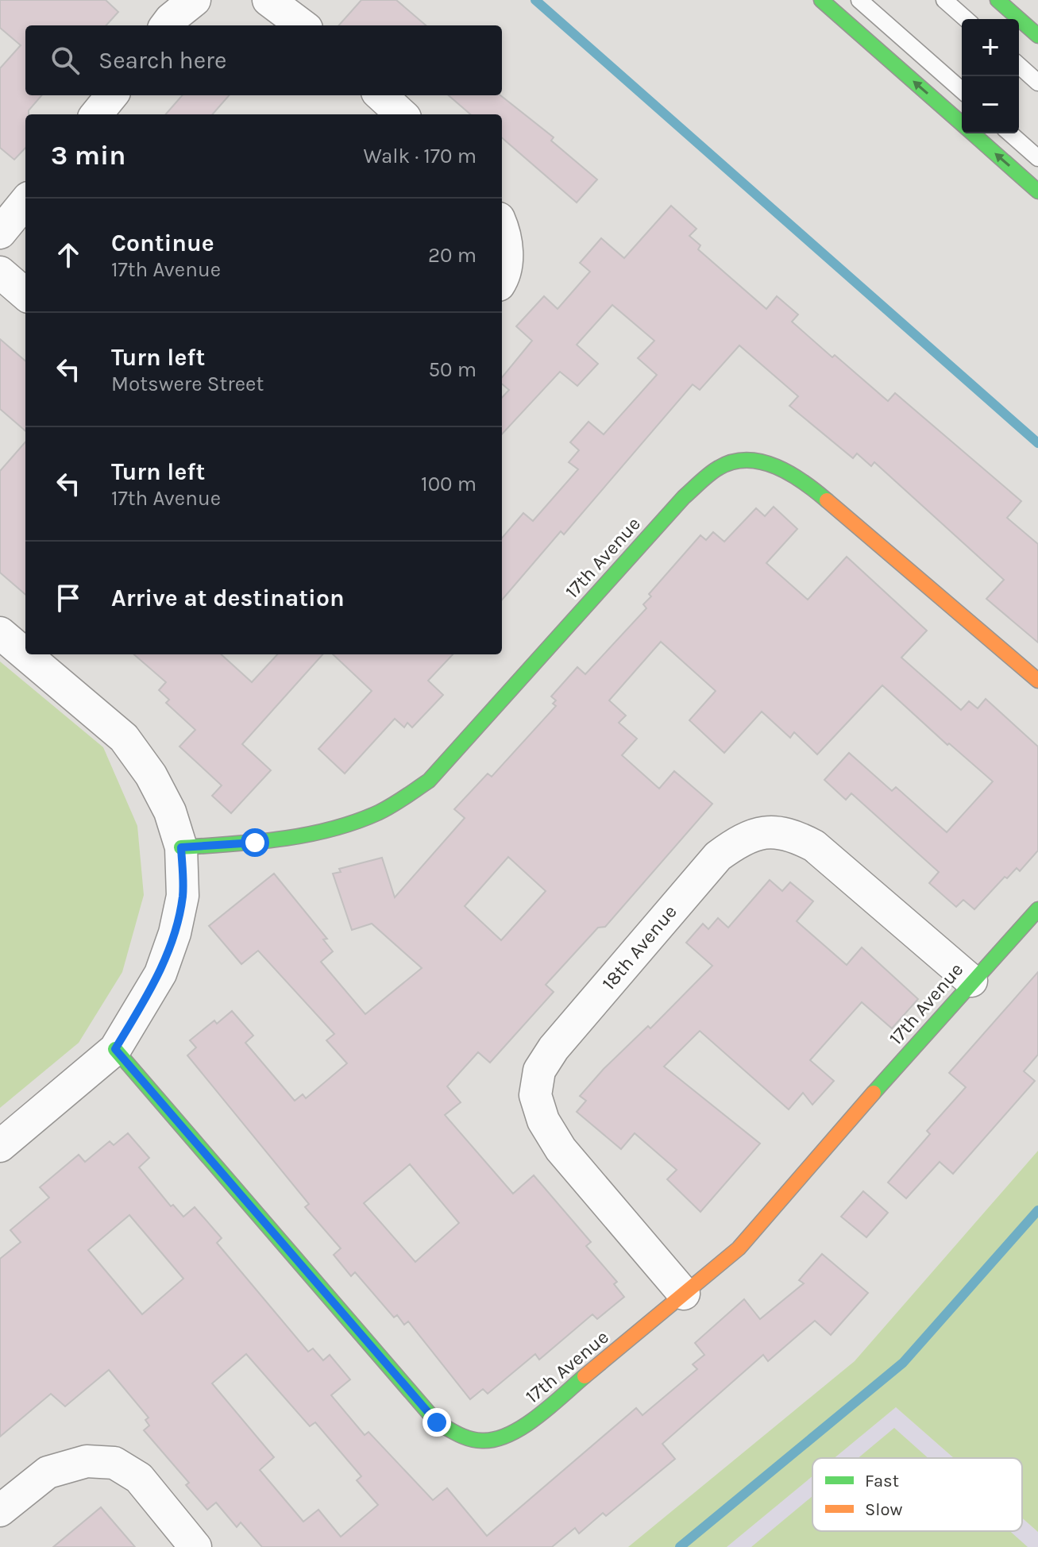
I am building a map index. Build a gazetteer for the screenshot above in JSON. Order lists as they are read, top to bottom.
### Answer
{
  "streets": {
    "street": ["17th Avenue", "18th Avenue"]
  },
  "crossings": [
    ["17th Avenue", "18th Avenue"]
  ],
  "legend": ["Fast", "Slow"],
  "page": {
    "map_buttons": ["+", "−"],
    "search": "Search here",
    "heading": ["3 min", "Walk · 170 m"],
    "list": [
      ["Continue", "17th Avenue", "20 m"],
      ["Turn left", "Motswere Street", "50 m"],
      ["Turn left", "17th Avenue", "100 m"],
      "Arrive at destination"
    ]
  }
}
